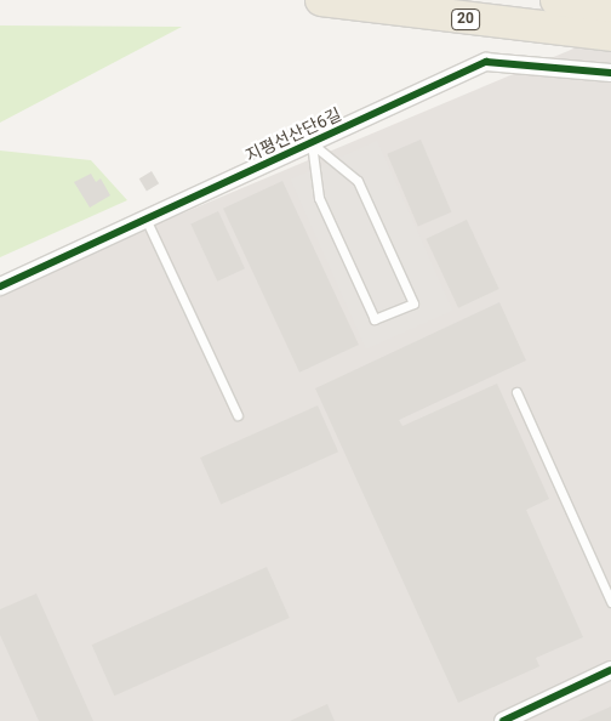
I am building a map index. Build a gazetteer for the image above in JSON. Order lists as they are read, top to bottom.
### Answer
{
  "streets": {
    "highway": ["20"],
    "street": ["지평선산단6길"]
  }
}
